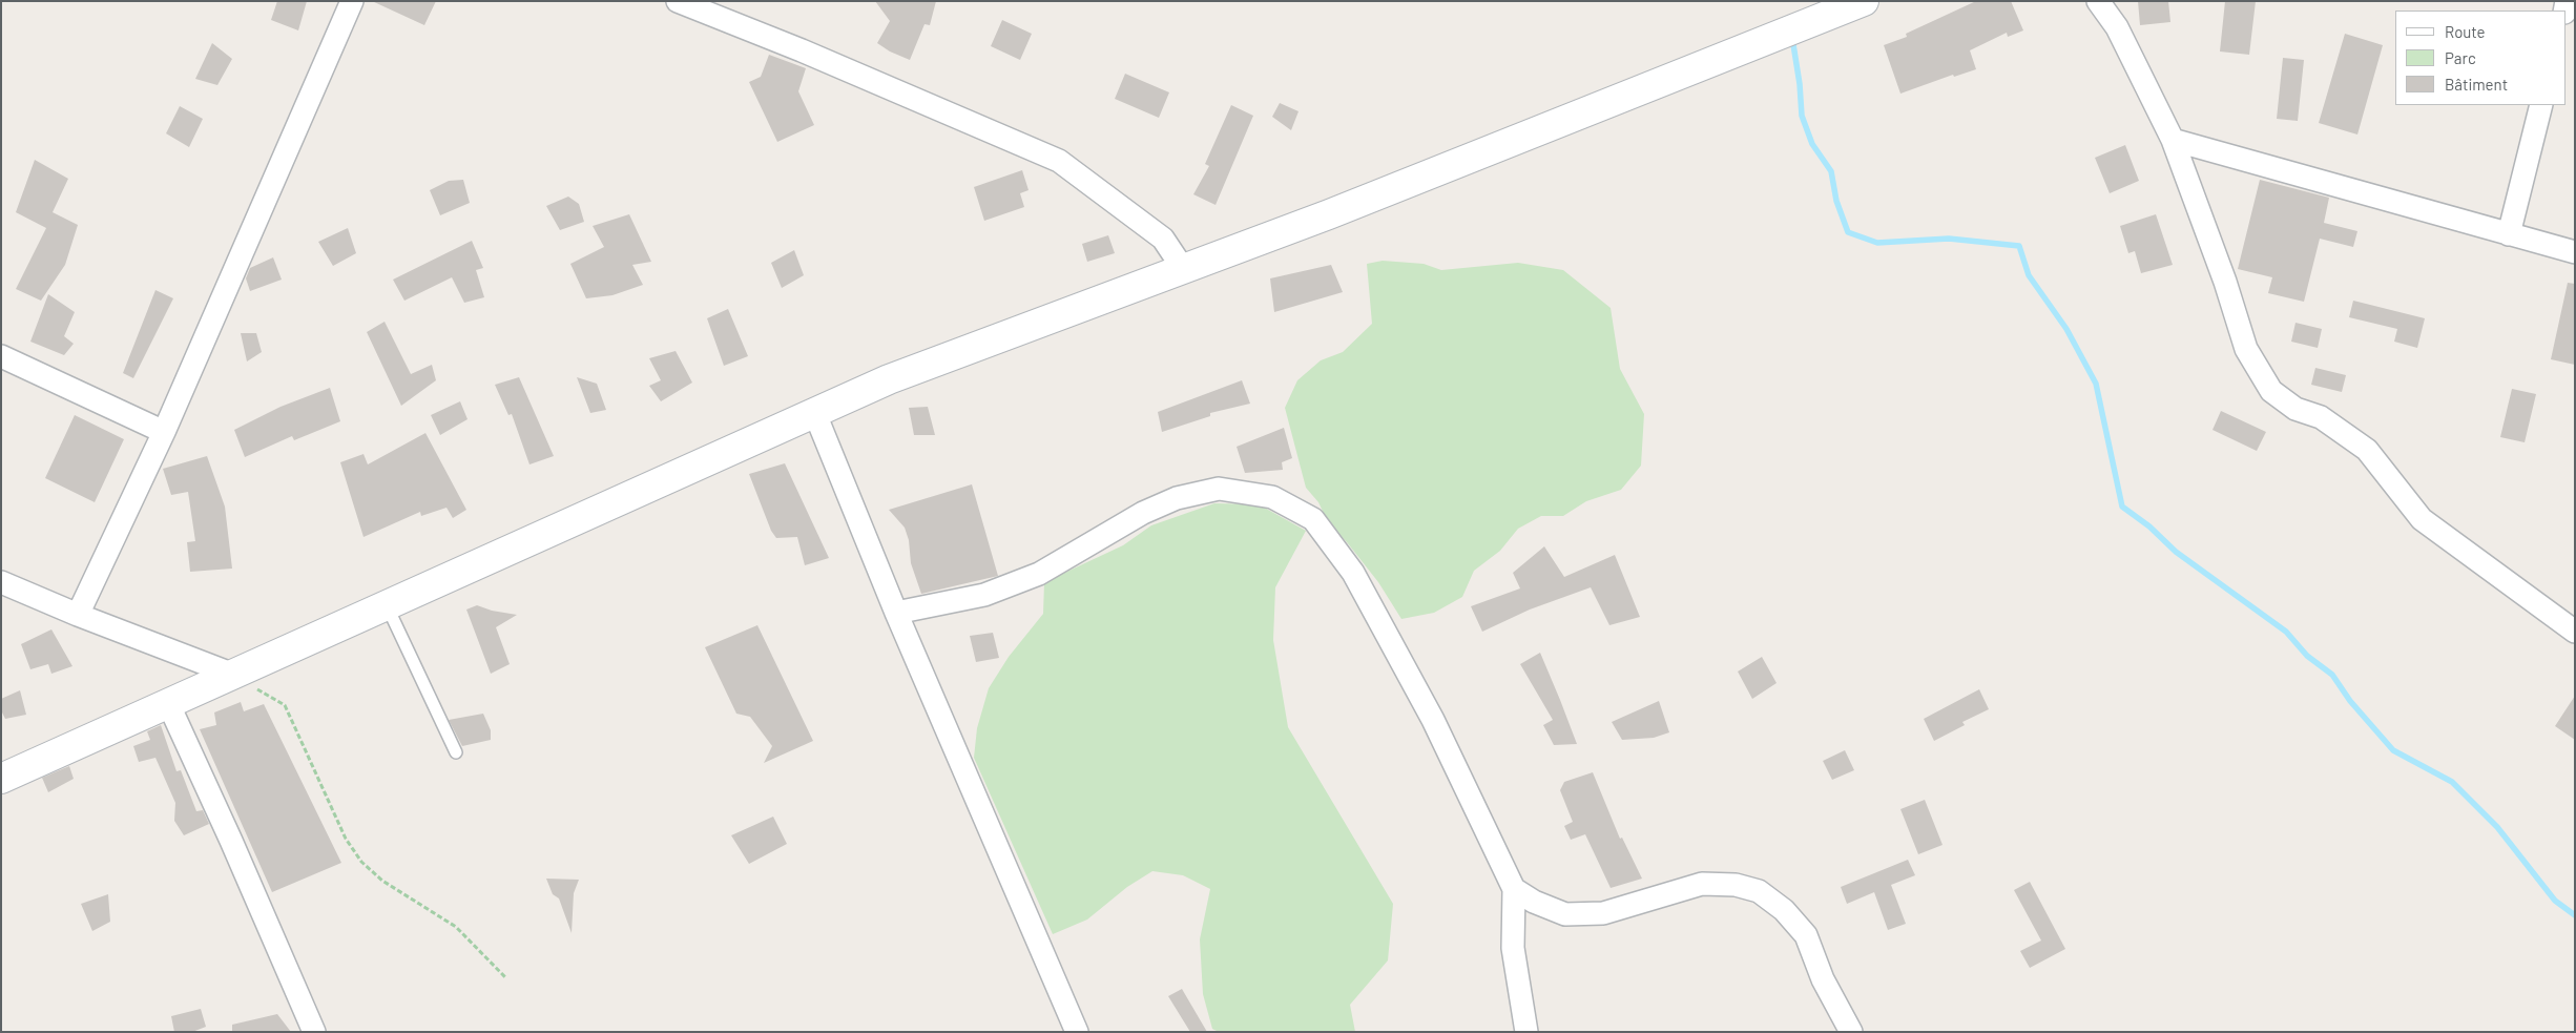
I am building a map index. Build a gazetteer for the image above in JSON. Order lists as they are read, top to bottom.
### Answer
{
  "legend": ["Route", "Parc", "Bâtiment"]
}
